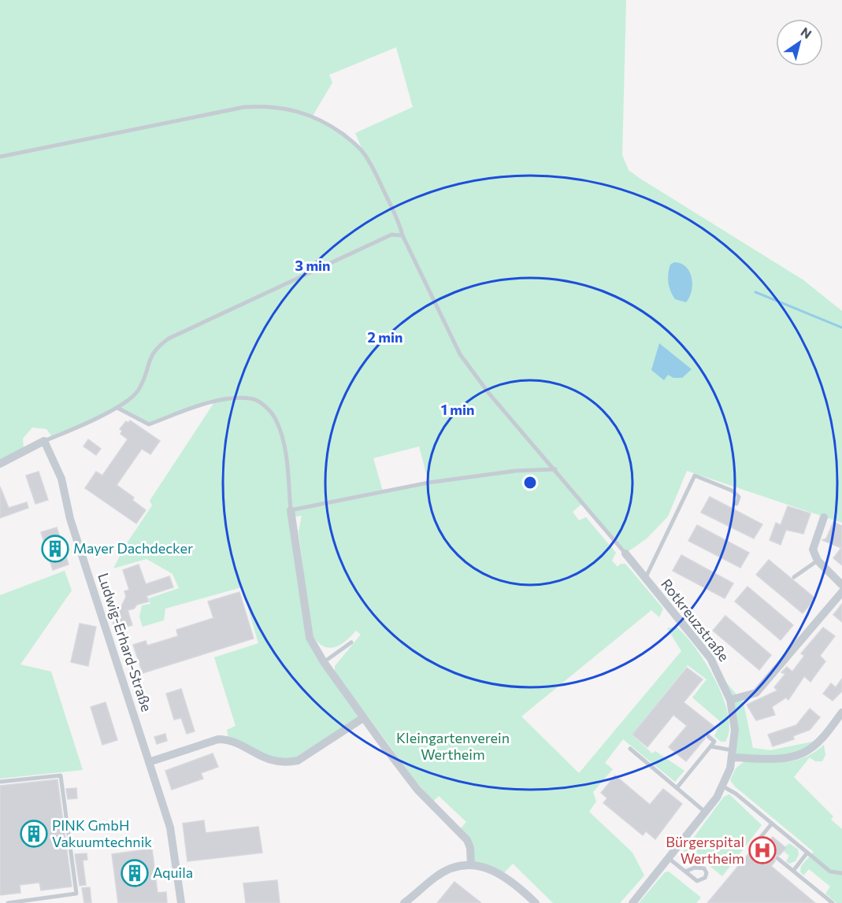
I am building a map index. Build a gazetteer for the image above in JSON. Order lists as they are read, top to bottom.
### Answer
{
  "streets": {
    "street": ["Rotkreuzstraße", "Ludwig-Erhard-Straße"]
  },
  "parks": ["Kleingartenverein Wertheim"],
  "places": {
    "building": ["Mayer Dachdecker", "PINK GmbH Vakuumtechnik", "Aquila"],
    "hospital": ["Bürgerspital Wertheim"]
  },
  "north": "top right",
  "rings": ["3 min", "2 min", "1 min"]
}
